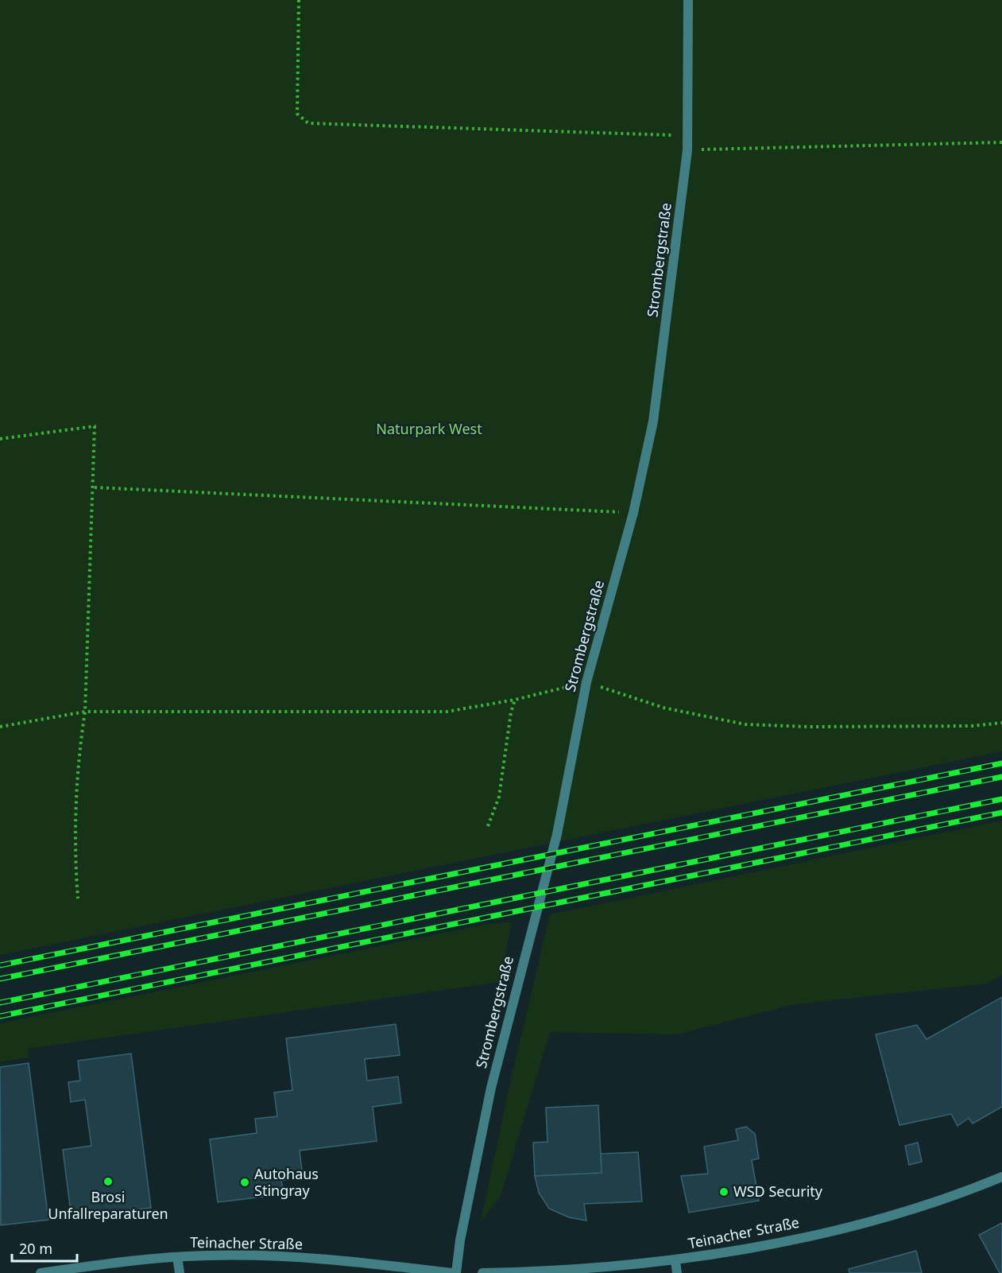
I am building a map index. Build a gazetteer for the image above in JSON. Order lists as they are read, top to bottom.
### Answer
{
  "streets": {
    "street": ["Strombergstraße", "Teinacher Straße"]
  },
  "parks": ["Naturpark West"],
  "places": ["Brosi Unfallreparaturen", "Autohaus Stingray", "WSD Security"],
  "scale_bar": "20 m"
}
